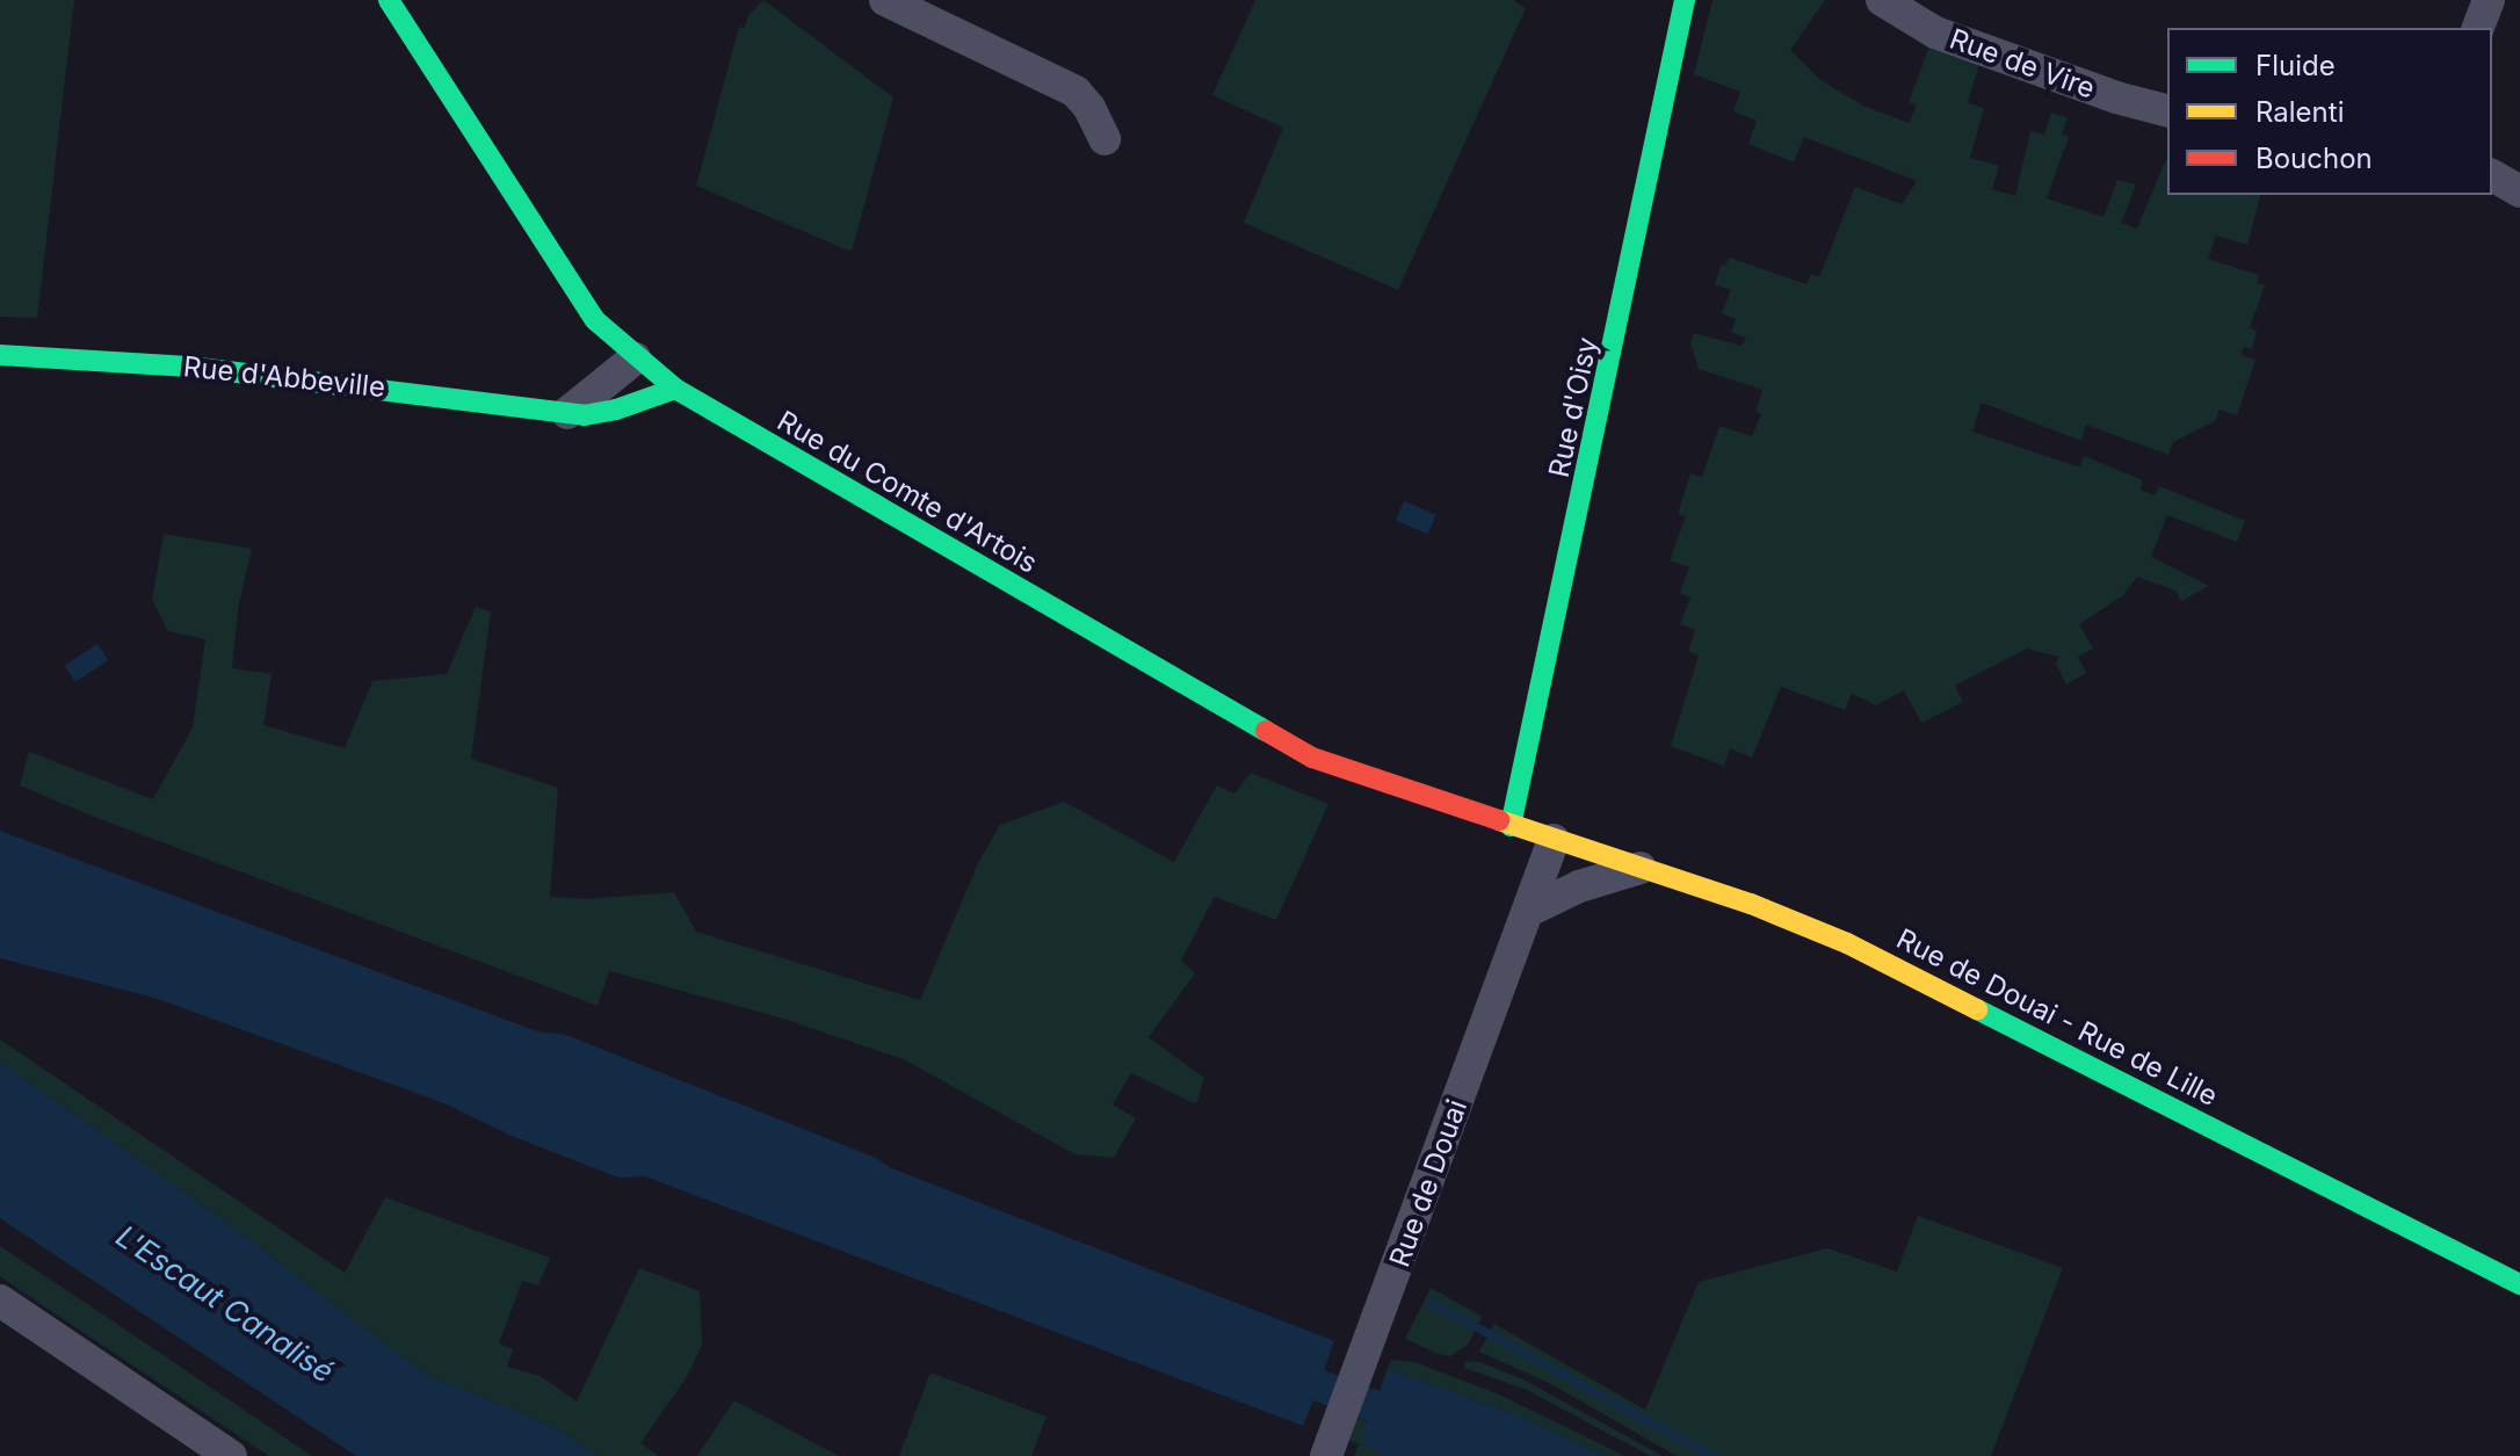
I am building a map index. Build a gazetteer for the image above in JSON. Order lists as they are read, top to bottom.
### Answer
{
  "streets": {
    "main road": [
      "Rue d'Abbeville",
      "Rue d'Oisy",
      "Rue du Comte d'Artois",
      "Rue de Douai - Rue de Lille"
    ],
    "street": ["Rue de Vire", "Rue de Douai"]
  },
  "crossings": [
    ["Rue d'Abbeville", "Rue du Comte d'Artois"],
    ["Rue d'Oisy", "Rue du Comte d'Artois"],
    ["Rue du Comte d'Artois", "Rue de Douai - Rue de Lille"],
    ["Rue du Comte d'Artois", "Rue de Douai"],
    ["Rue de Douai - Rue de Lille", "Rue de Douai"]
  ],
  "water": ["L'Escaut Canalisé"],
  "legend": ["Fluide", "Ralenti", "Bouchon"]
}
